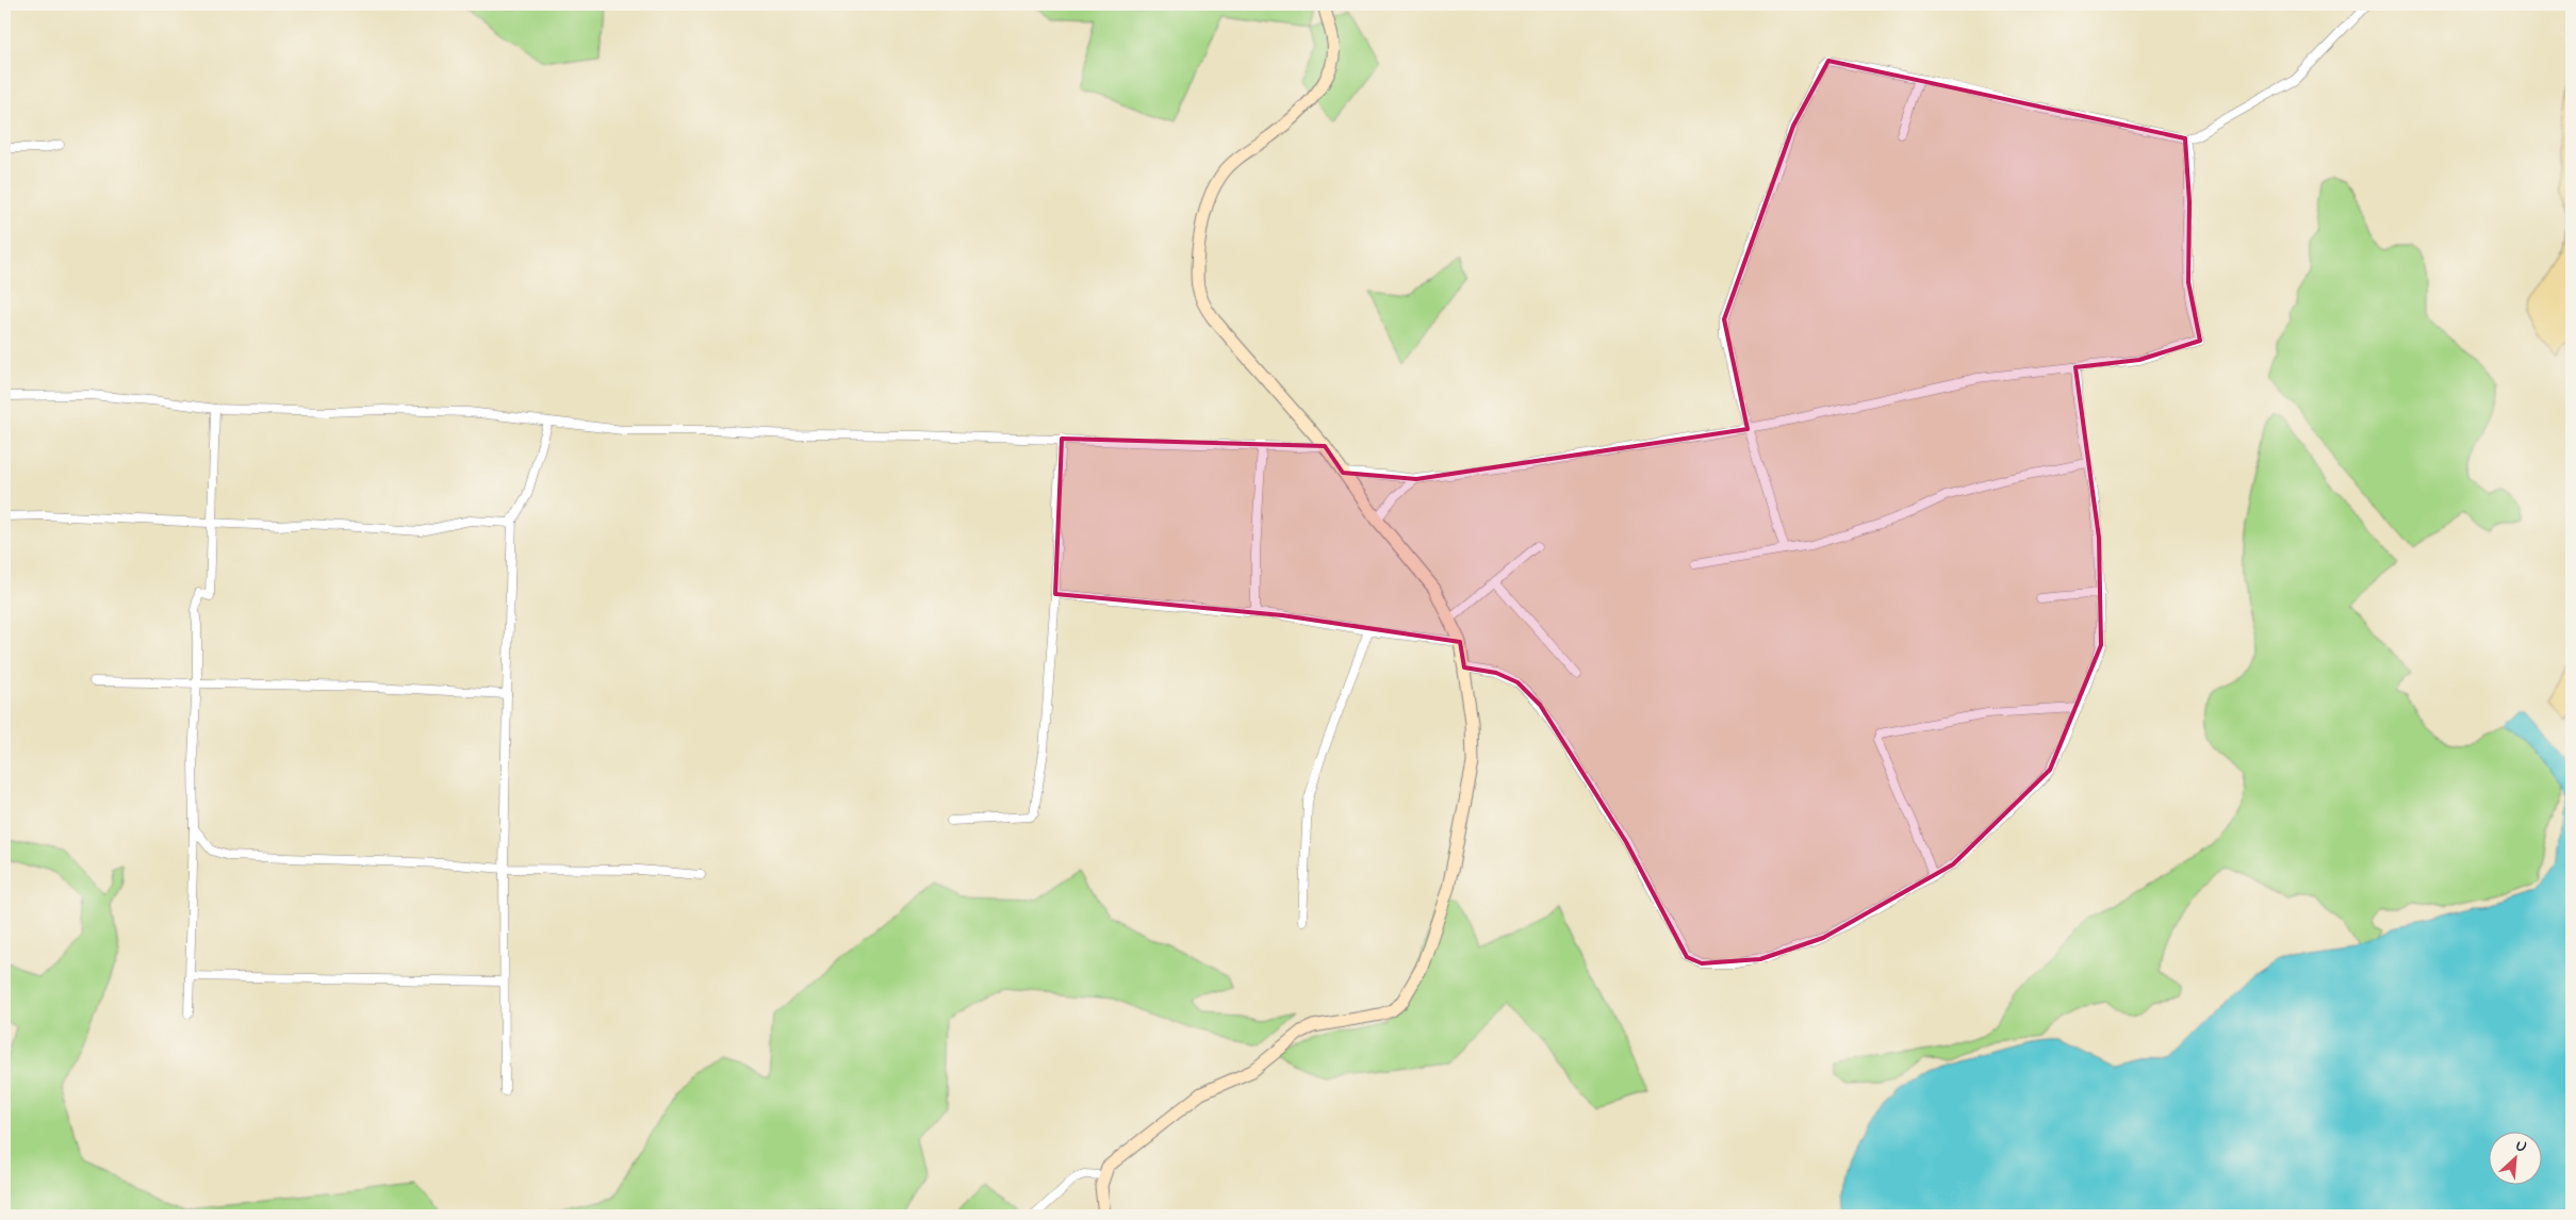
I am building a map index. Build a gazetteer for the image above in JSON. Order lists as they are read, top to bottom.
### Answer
{
  "north": "top right"
}
